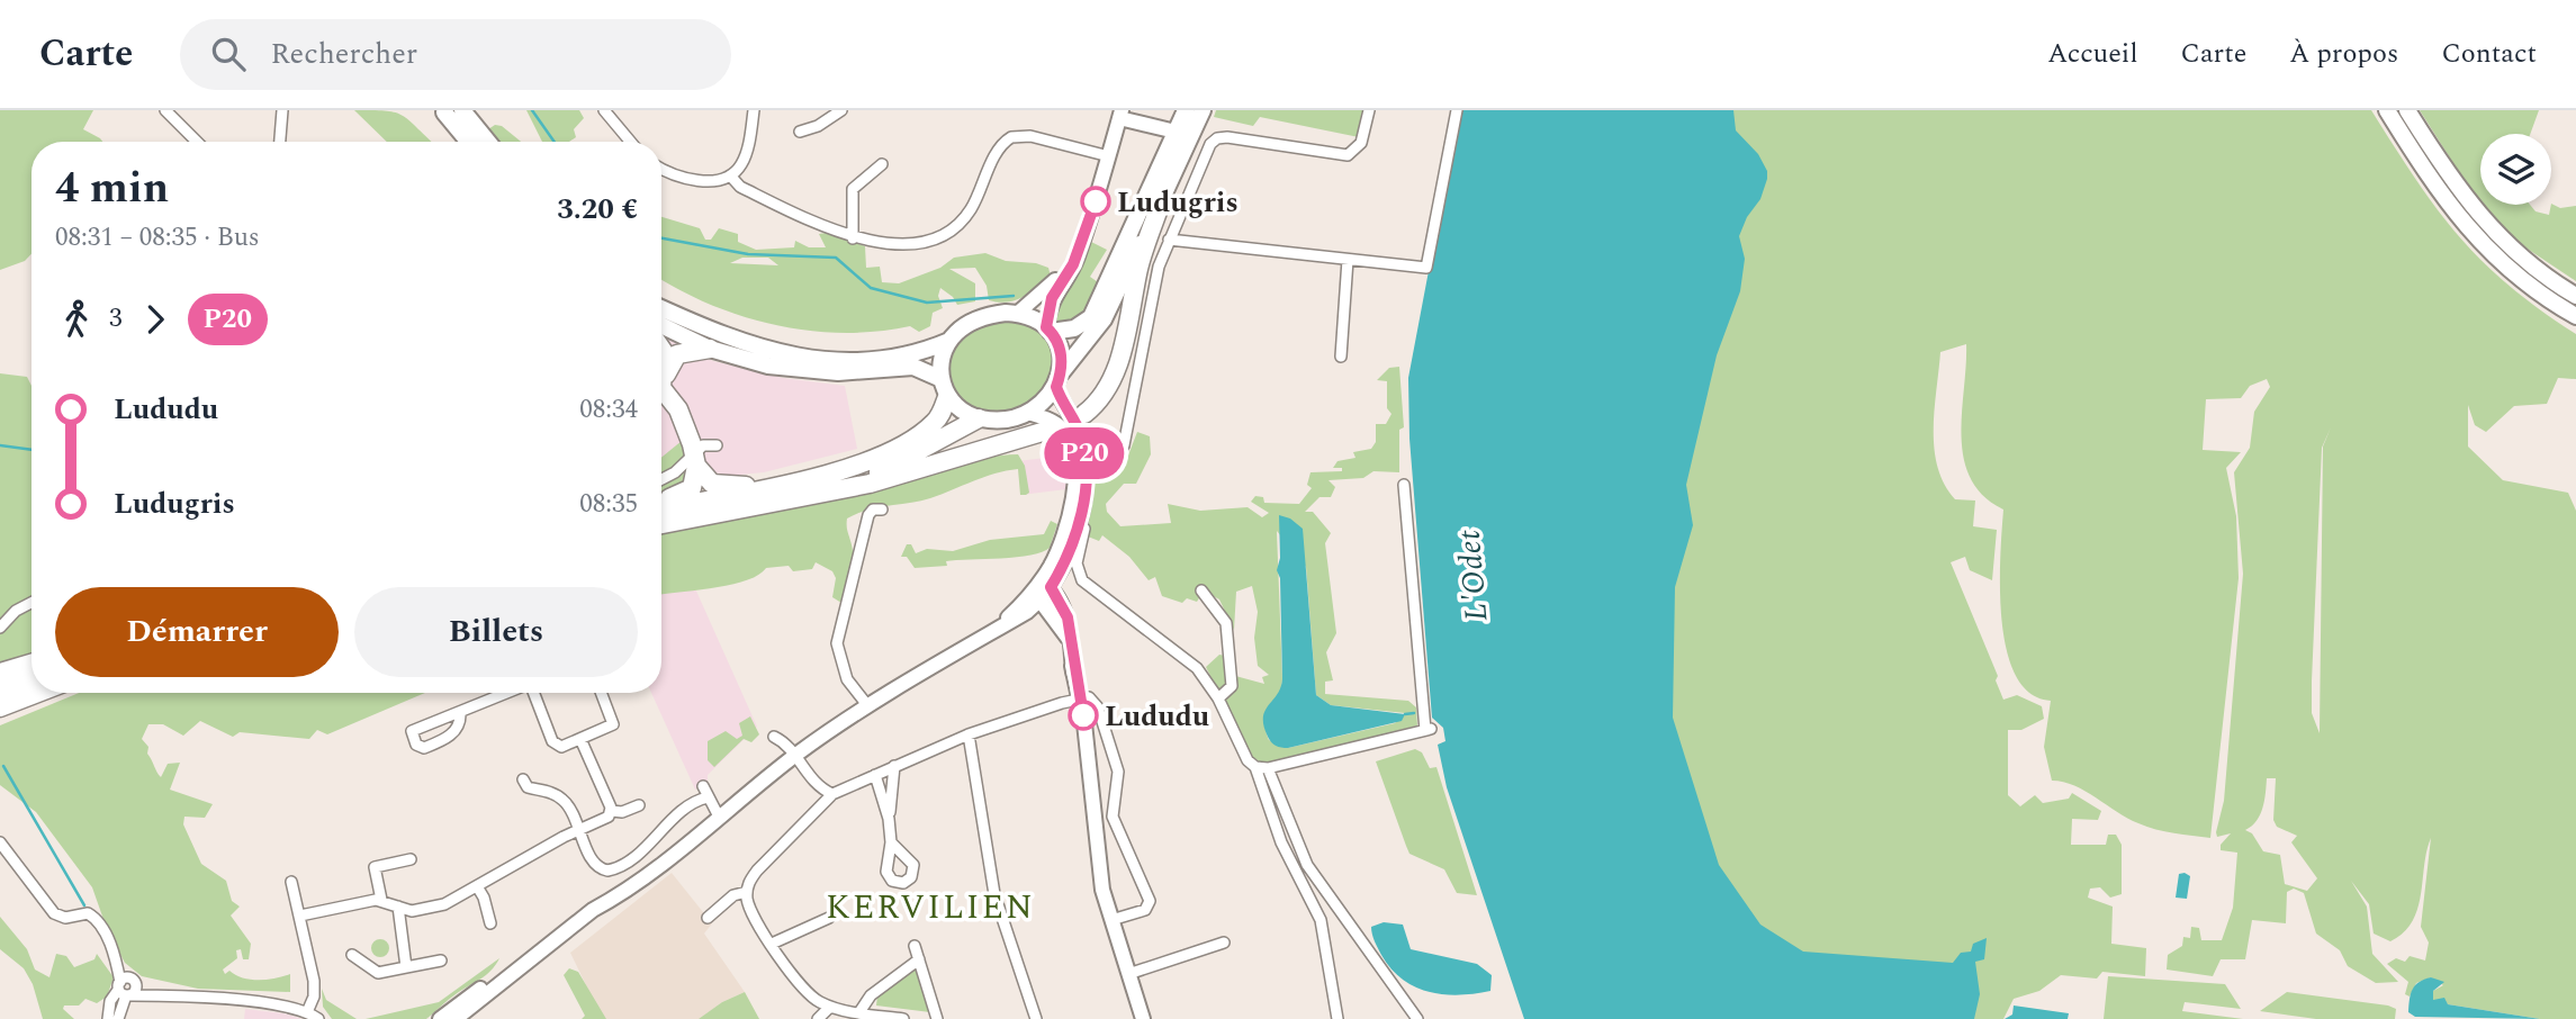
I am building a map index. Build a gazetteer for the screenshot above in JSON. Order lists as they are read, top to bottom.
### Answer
{
  "districts": ["KERVILIEN"],
  "water": ["L'Odet"],
  "places": ["Ludugris", "Lududu"],
  "lines": ["bus line P20"],
  "page": {
    "header": "Carte",
    "search": "Rechercher",
    "nav": [
      "Accueil",
      "Carte",
      "À propos",
      "Contact"
    ],
    "on_map": "P20",
    "heading": ["4 min", "08:31 – 08:35 · Bus", "3.20 €"],
    "legs": ["3", "P20"],
    "list": [
      {
        "name": "Lududu",
        "value": "08:34"
      },
      {
        "name": "Ludugris",
        "value": "08:35"
      }
    ],
    "buttons": ["Démarrer", "Billets"]
  }
}
